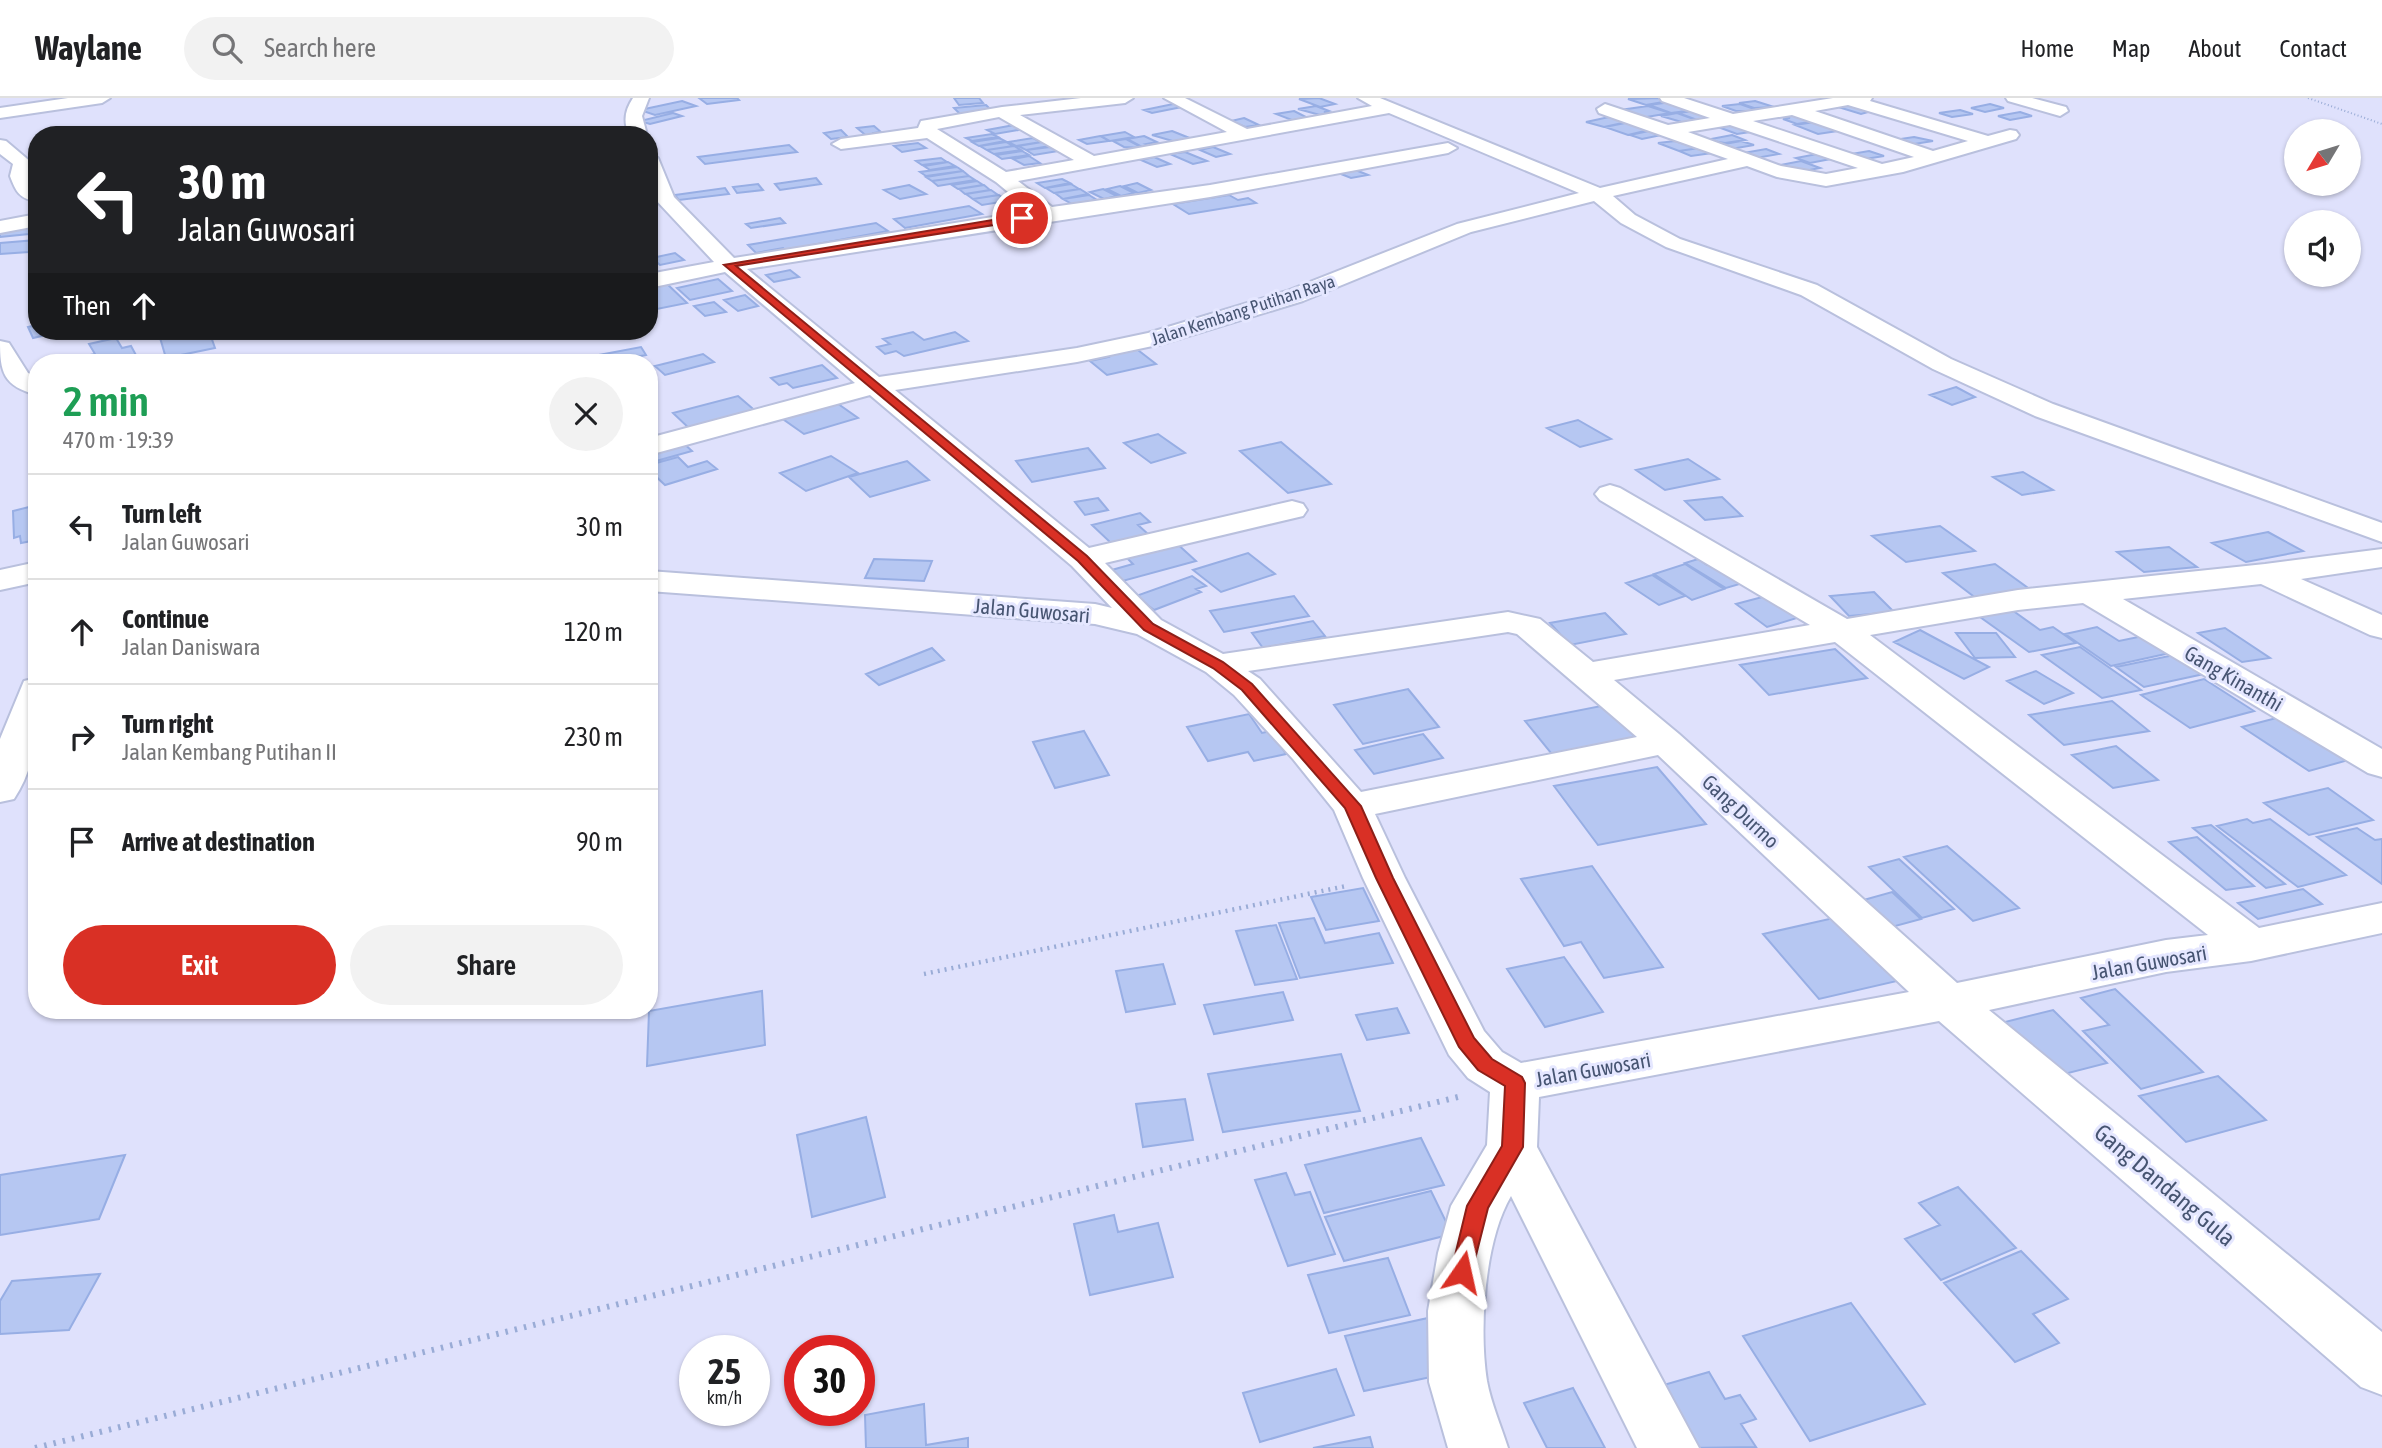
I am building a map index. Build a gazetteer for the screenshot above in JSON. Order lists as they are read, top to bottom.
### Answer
{
  "streets": {
    "street": [
      "Jalan Kembang Putihan Raya",
      "Jalan Guwosari",
      "Gang Kinanthi",
      "Gang Durmo",
      "Gang Dandang Gula"
    ]
  },
  "crossings": [
    ["Jalan Guwosari", "Gang Durmo"],
    ["Jalan Guwosari", "Gang Dandang Gula"],
    ["Gang Durmo", "Gang Dandang Gula"]
  ],
  "north": "bottom left",
  "page": {
    "header": "Waylane",
    "search": "Search here",
    "nav": [
      "Home",
      "Map",
      "About",
      "Contact"
    ],
    "turn": ["30 m", "Jalan Guwosari"],
    "then": "Then",
    "heading": ["2 min", "470 m · 19:39"],
    "list": [
      {
        "name": "Turn left",
        "note": "Jalan Guwosari",
        "value": "30 m"
      },
      {
        "name": "Continue",
        "note": "Jalan Daniswara",
        "value": "120 m"
      },
      {
        "name": "Turn right",
        "note": "Jalan Kembang Putihan II",
        "value": "230 m"
      },
      {
        "name": "Arrive at destination",
        "value": "90 m"
      }
    ],
    "buttons": ["Exit", "Share"],
    "speed": "25 km/h",
    "limit": "30"
  }
}
